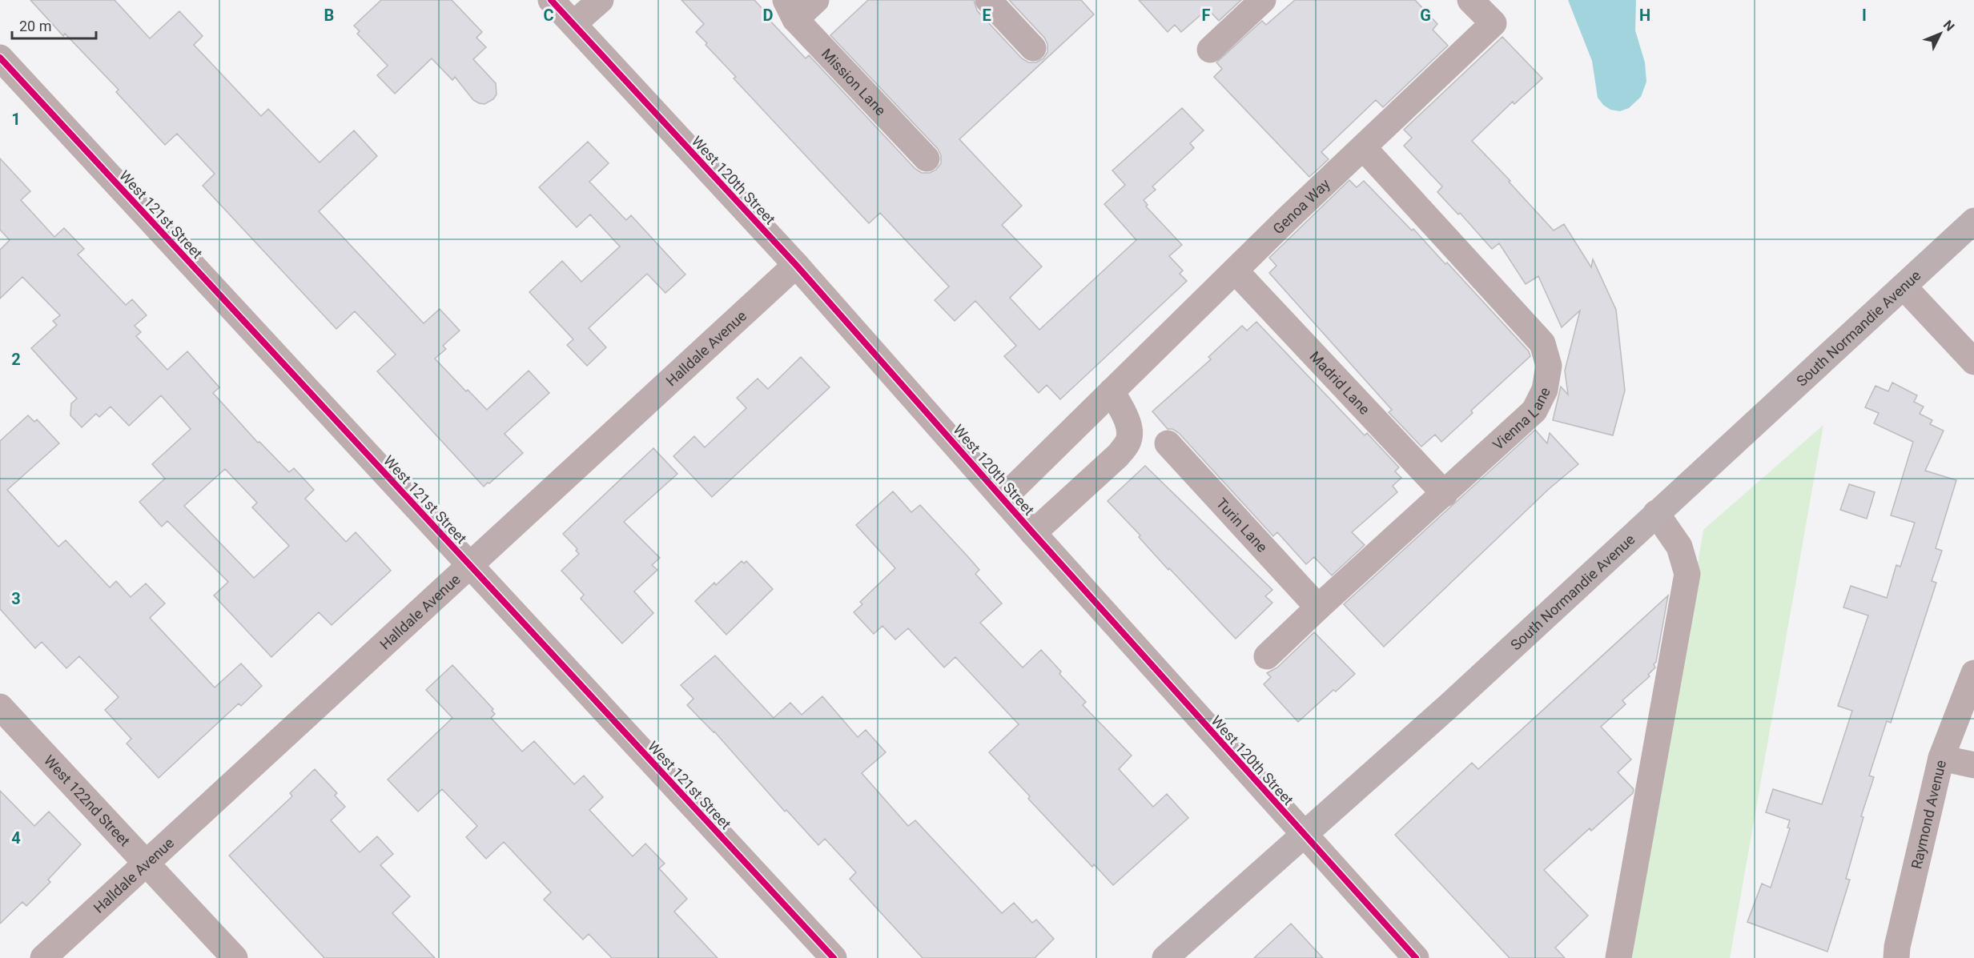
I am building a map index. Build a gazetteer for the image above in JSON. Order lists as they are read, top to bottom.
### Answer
{
  "streets": {
    "main road": ["South Normandie Avenue"],
    "street": [
      "Mission Lane",
      "West 120th Street",
      "Genoa Way",
      "West 121st Street",
      "Halldale Avenue",
      "Madrid Lane",
      "Vienna Lane",
      "Turin Lane",
      "West 122nd Street",
      "Raymond Avenue"
    ]
  },
  "crossings": [
    ["West 120th Street", "Genoa Way"],
    ["West 120th Street", "South Normandie Avenue"],
    ["West 120th Street", "Halldale Avenue"],
    ["Genoa Way", "Madrid Lane"],
    ["Genoa Way", "Vienna Lane"],
    ["West 121st Street", "Halldale Avenue"],
    ["Halldale Avenue", "West 122nd Street"],
    ["Madrid Lane", "Vienna Lane"],
    ["Vienna Lane", "Turin Lane"]
  ],
  "scale_bar": "20 m",
  "north": "top right",
  "grid": {
    "columns": [
      "B",
      "C",
      "D",
      "E",
      "F",
      "G",
      "H",
      "I"
    ],
    "rows": [
      "1",
      "2",
      "3",
      "4"
    ]
  }
}
